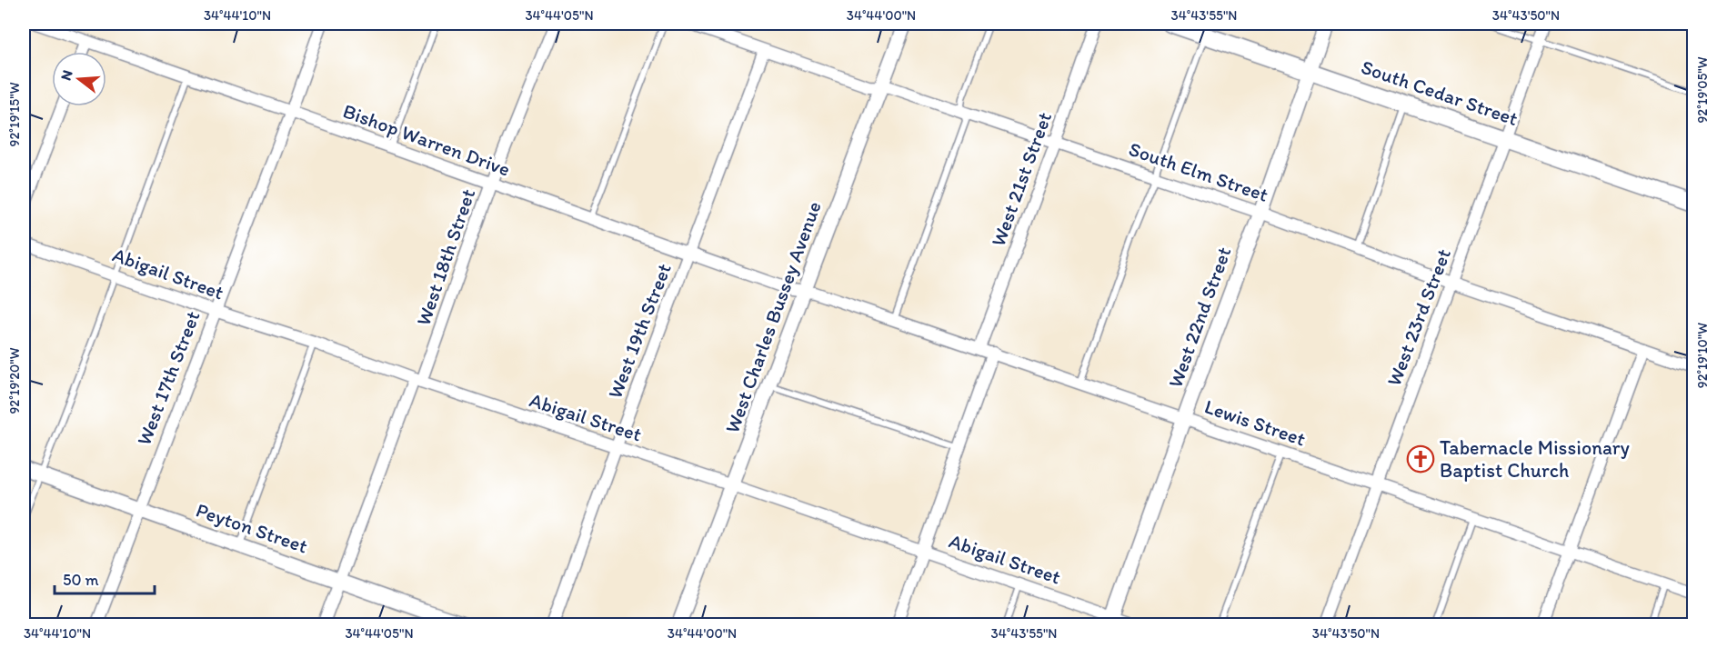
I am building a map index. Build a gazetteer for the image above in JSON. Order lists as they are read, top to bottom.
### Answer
{
  "streets": {
    "main road": ["South Cedar Street"],
    "street": [
      "Bishop Warren Drive",
      "South Elm Street",
      "West 21st Street",
      "West 18th Street",
      "Abigail Street",
      "West Charles Bussey Avenue",
      "West 22nd Street",
      "West 23rd Street",
      "West 19th Street",
      "West 17th Street",
      "Lewis Street",
      "Peyton Street"
    ]
  },
  "crossings": [
    ["South Cedar Street", "West 22nd Street"],
    ["South Cedar Street", "West 23rd Street"],
    ["Bishop Warren Drive", "West 18th Street"],
    ["Bishop Warren Drive", "West Charles Bussey Avenue"],
    ["Bishop Warren Drive", "West 19th Street"],
    ["Bishop Warren Drive", "West 17th Street"],
    ["Bishop Warren Drive", "Lewis Street"],
    ["South Elm Street", "West 21st Street"],
    ["South Elm Street", "West Charles Bussey Avenue"],
    ["South Elm Street", "West 22nd Street"],
    ["South Elm Street", "West 23rd Street"],
    ["South Elm Street", "West 19th Street"],
    ["West 21st Street", "Lewis Street"],
    ["West 18th Street", "Abigail Street"],
    ["West 18th Street", "Peyton Street"],
    ["Abigail Street", "West Charles Bussey Avenue"],
    ["Abigail Street", "West 22nd Street"],
    ["Abigail Street", "West 19th Street"],
    ["Abigail Street", "West 17th Street"],
    ["West Charles Bussey Avenue", "Lewis Street"],
    ["West 22nd Street", "Lewis Street"],
    ["West 23rd Street", "Lewis Street"],
    ["West 17th Street", "Peyton Street"]
  ],
  "places": {
    "church": ["Tabernacle Missionary Baptist Church"]
  },
  "scale_bar": "50 m",
  "north": "left",
  "coordinates": [
    "34°44'10\"N",
    "34°44'05\"N",
    "34°44'00\"N",
    "34°43'55\"N",
    "34°43'50\"N",
    "92°19'05\"W",
    "92°19'15\"W",
    "92°19'10\"W",
    "92°19'20\"W"
  ]
}
